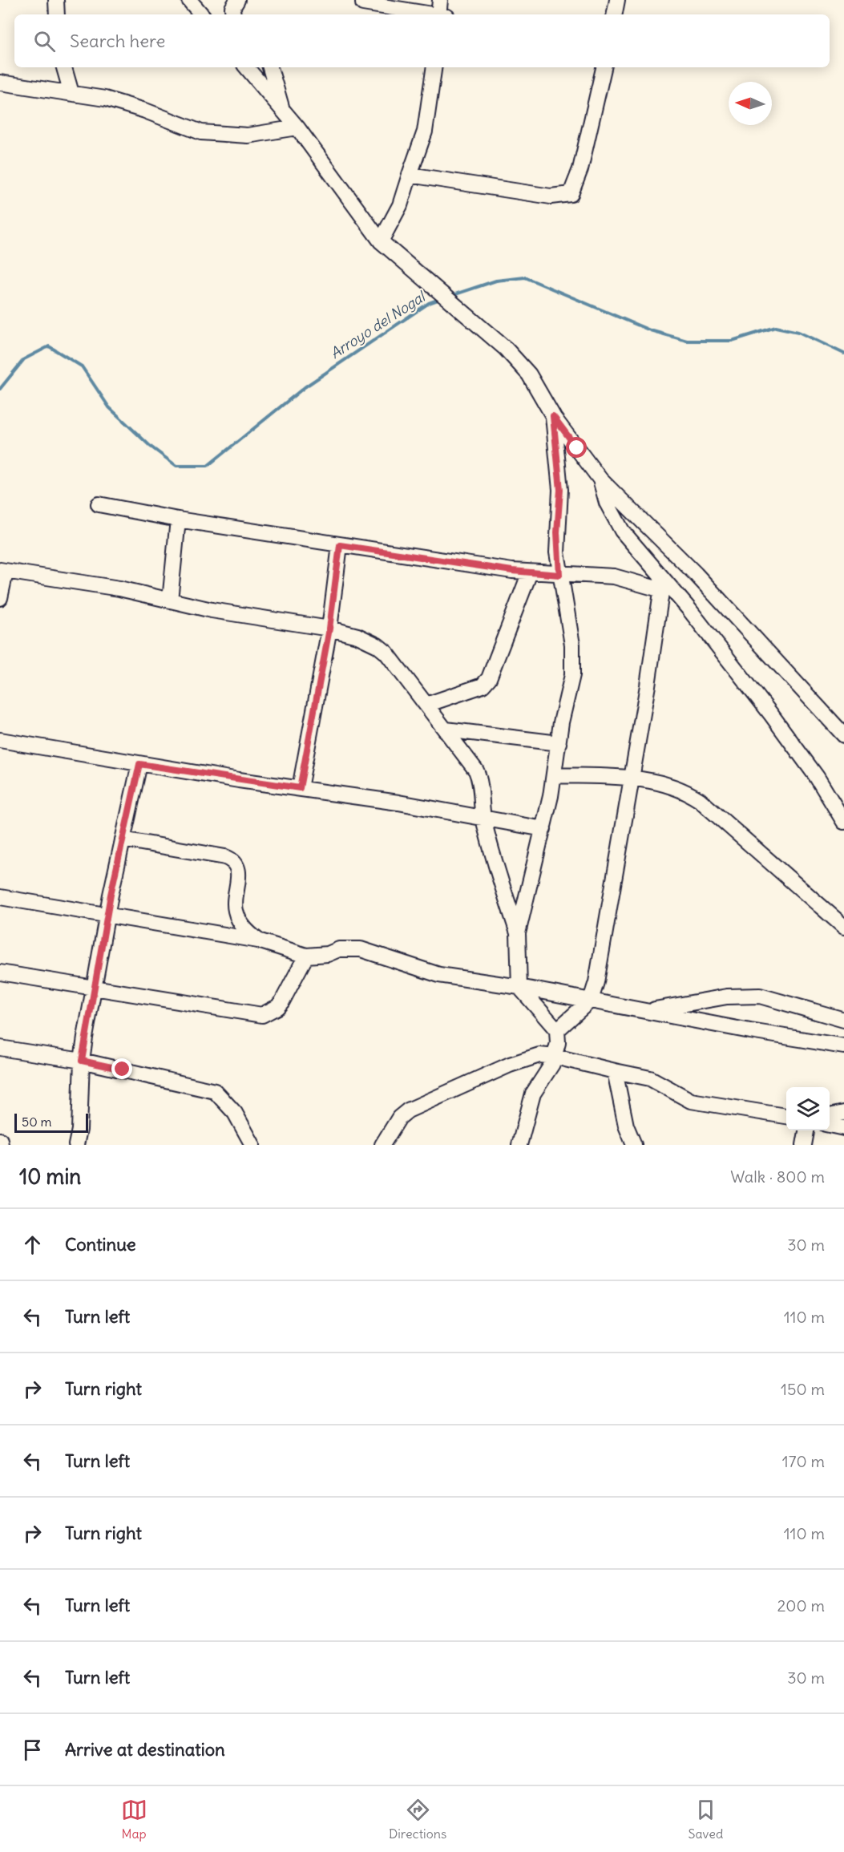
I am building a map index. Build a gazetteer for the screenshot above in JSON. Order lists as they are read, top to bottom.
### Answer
{
  "water": ["Arroyo del Nogal"],
  "scale_bar": "50 m",
  "north": "left",
  "page": {
    "search": "Search here",
    "scale": "50 m",
    "heading": ["10 min", "Walk · 800 m"],
    "list": [
      ["Continue", "30 m"],
      ["Turn left", "110 m"],
      ["Turn right", "150 m"],
      ["Turn left", "170 m"],
      ["Turn right", "110 m"],
      ["Turn left", "200 m"],
      ["Turn left", "30 m"],
      "Arrive at destination"
    ],
    "nav": ["Map", "Directions", "Saved"]
  }
}
